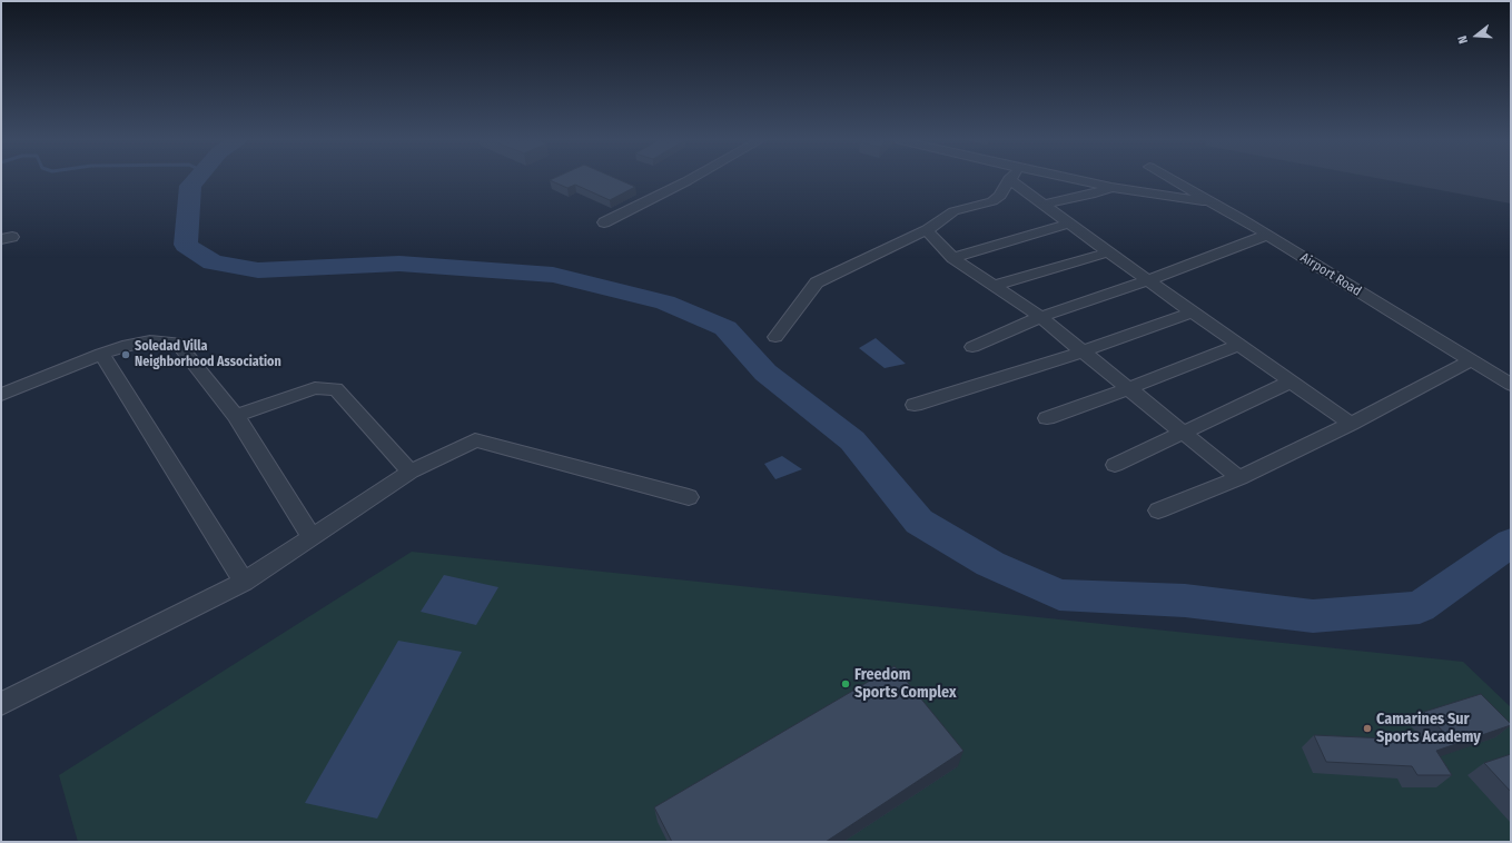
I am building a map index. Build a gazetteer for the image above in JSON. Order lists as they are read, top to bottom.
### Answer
{
  "streets": {
    "street": ["Airport Road"]
  },
  "places": ["Soledad Villa Neighborhood Association", "Freedom Sports Complex", "Camarines Sur Sports Academy"],
  "north": "left"
}
